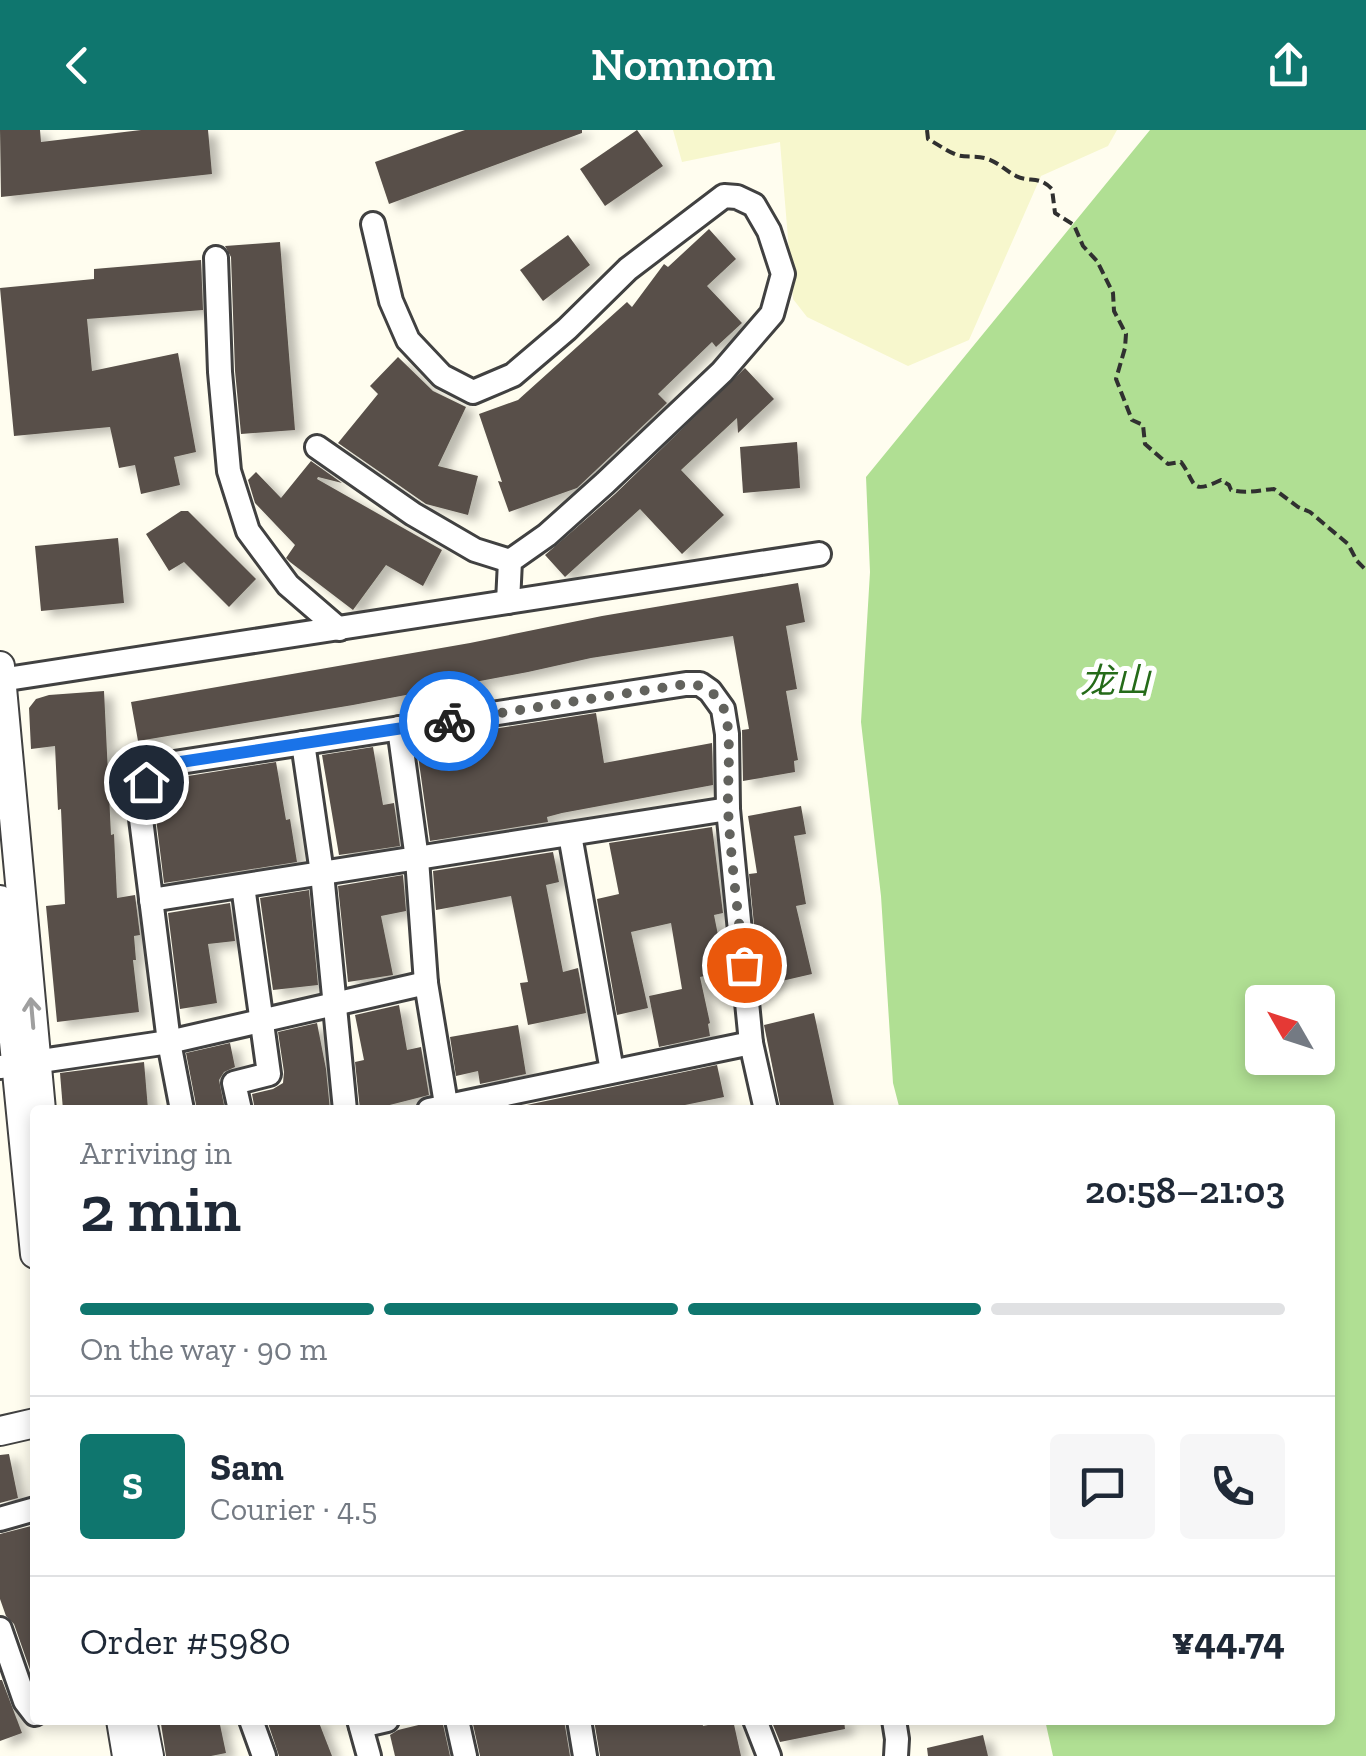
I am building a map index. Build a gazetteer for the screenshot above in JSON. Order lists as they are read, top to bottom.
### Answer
{
  "parks": ["龙山"],
  "north": "top left",
  "page": {
    "header": "Nomnom",
    "heading": ["2 min", "Arriving in", "20:58–21:03"],
    "panel": [
      "Sam",
      "Courier · 4.5",
      "Order #5980",
      "¥44.74"
    ],
    "bar": "On the way · 90 m",
    "round": "S"
  }
}
